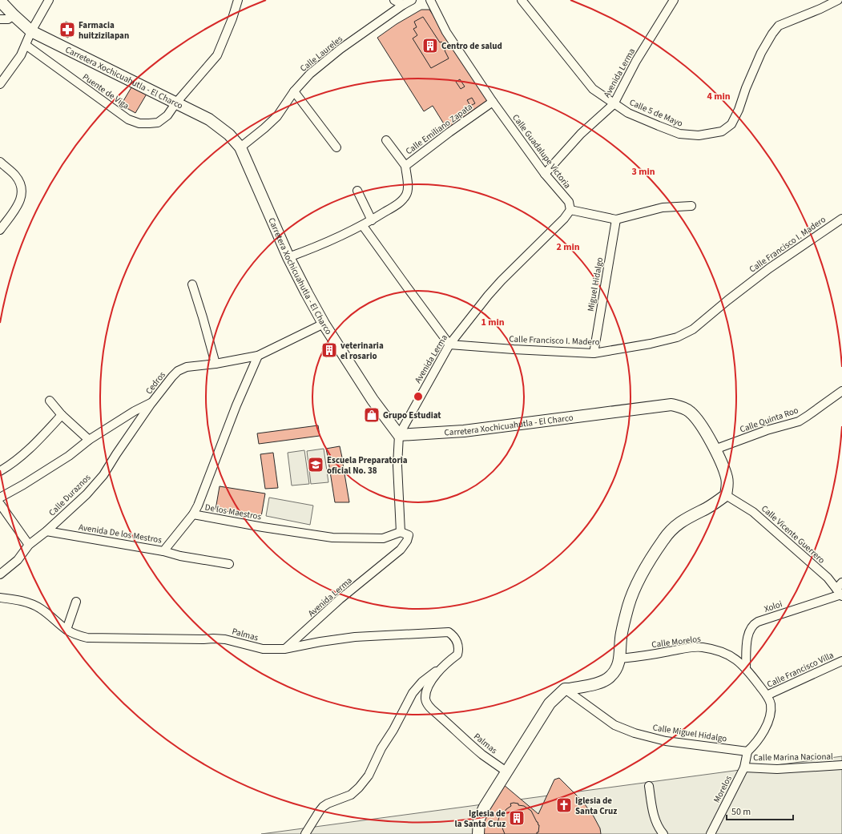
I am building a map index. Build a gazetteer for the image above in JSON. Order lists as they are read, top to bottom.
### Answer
{
  "streets": {
    "main road": ["Carretera Xochicuahutla - El Charco"],
    "street": [
      "Calle Laureles",
      "Avenida Lerma",
      "Puente de Viga",
      "Calle 5 de Mayo",
      "Calle Emiliano Zapata",
      "Calle Guadalupe Victoria",
      "Calle Francisco I. Madero",
      "Miguel Hidalgo",
      "Cedros",
      "Calle Quinta Roo",
      "Calle Duraznos",
      "De los Maestros",
      "Avenida De los Mestros",
      "Calle Vicente Guerrero",
      "Xoloi",
      "Palmas",
      "Calle Morelos",
      "Calle Francisco Villa",
      "Calle Miguel Hidalgo",
      "Calle Marina Nacional",
      "Morelos"
    ]
  },
  "crossings": [
    ["Calle Laureles", "Carretera Xochicuahutla - El Charco"],
    ["Avenida Lerma", "Carretera Xochicuahutla - El Charco"],
    ["Avenida Lerma", "Calle 5 de Mayo"],
    ["Avenida Lerma", "Calle Guadalupe Victoria"],
    ["Avenida Lerma", "Calle Francisco I. Madero"],
    ["Avenida Lerma", "De los Maestros"],
    ["Avenida Lerma", "Palmas"],
    ["Carretera Xochicuahutla - El Charco", "Puente de Viga"],
    ["Carretera Xochicuahutla - El Charco", "Calle Emiliano Zapata"],
    ["Carretera Xochicuahutla - El Charco", "Cedros"],
    ["Carretera Xochicuahutla - El Charco", "Calle Quinta Roo"],
    ["Carretera Xochicuahutla - El Charco", "Calle Vicente Guerrero"],
    ["Calle Emiliano Zapata", "Calle Guadalupe Victoria"],
    ["Calle Francisco I. Madero", "Miguel Hidalgo"],
    ["Cedros", "Calle Duraznos"],
    ["Cedros", "De los Maestros"],
    ["Calle Duraznos", "Avenida De los Mestros"],
    ["De los Maestros", "Avenida De los Mestros"],
    ["Calle Vicente Guerrero", "Xoloi"],
    ["Xoloi", "Calle Morelos"],
    ["Calle Morelos", "Calle Francisco Villa"],
    ["Calle Morelos", "Calle Miguel Hidalgo"],
    ["Calle Morelos", "Morelos"],
    ["Calle Miguel Hidalgo", "Morelos"],
    ["Calle Marina Nacional", "Morelos"]
  ],
  "places": {
    "pharmacy": ["Farmacia huitzizilapan"],
    "building": ["Centro de salud", "veterinaria el rosario", "Iglesia de la Santa Cruz"],
    "shop": ["Grupo Estudiat"],
    "school or university": ["Escuela Preparatoria oficial No. 38"],
    "church": ["Iglesia de Santa Cruz"]
  },
  "scale_bar": "50 m",
  "rings": [
    "4 min",
    "3 min",
    "2 min",
    "1 min"
  ]
}
